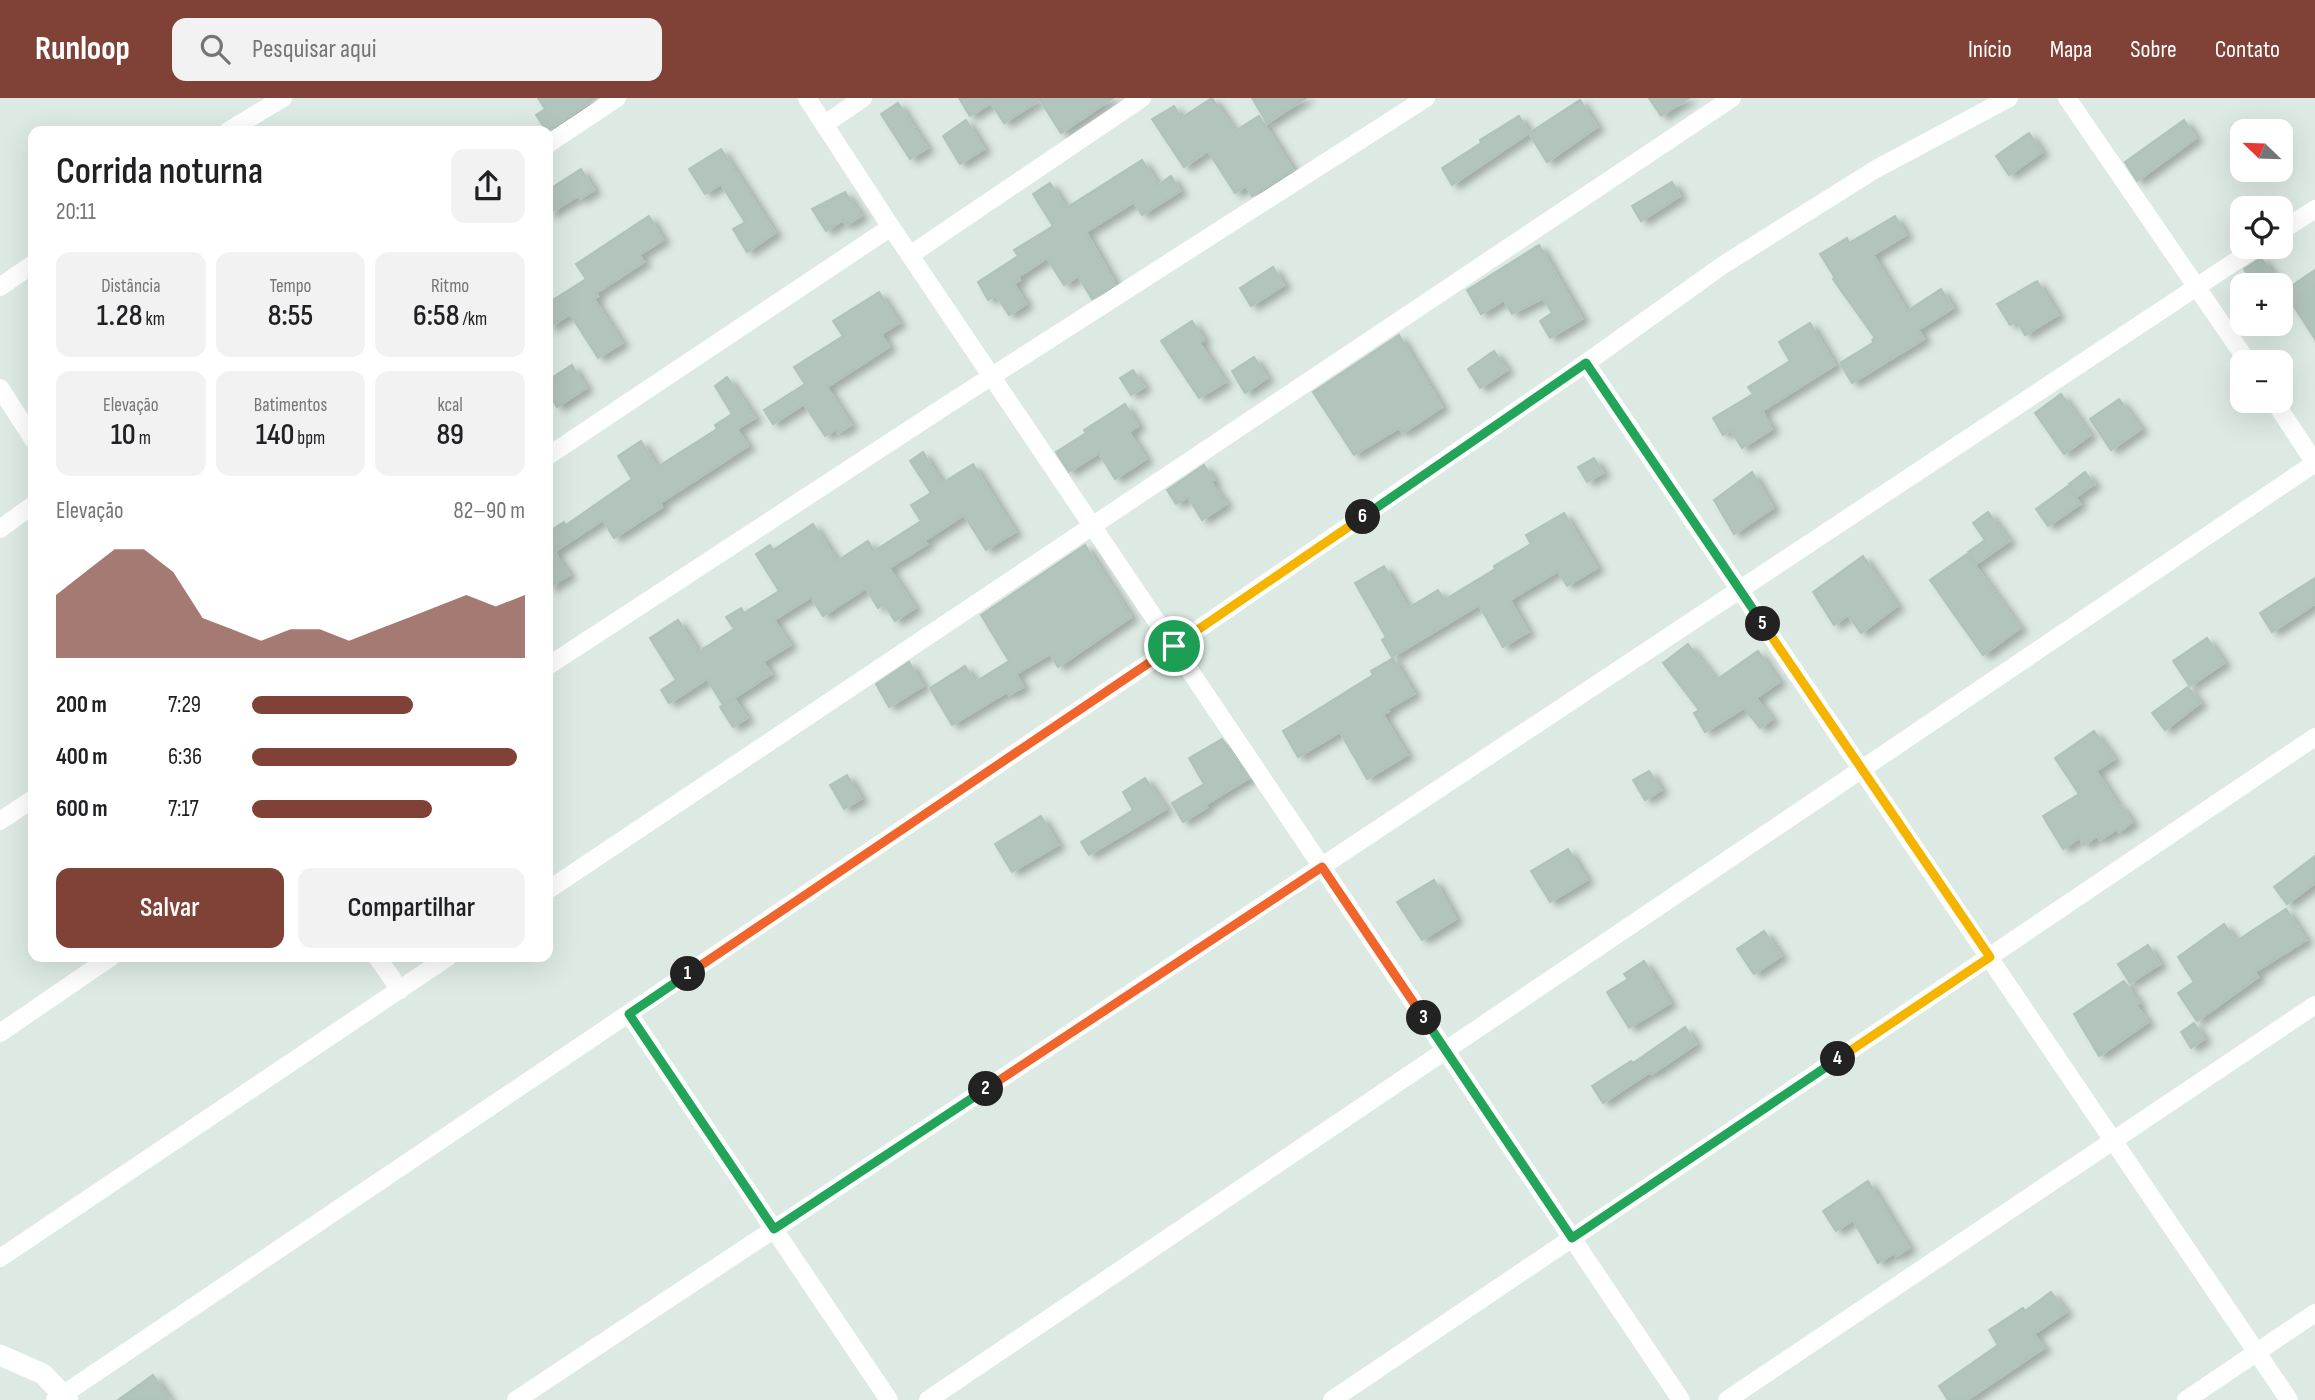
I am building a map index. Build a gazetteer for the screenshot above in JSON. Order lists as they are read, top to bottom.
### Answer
{
  "north": "top left",
  "page": {
    "header": "Runloop",
    "search": "Pesquisar aqui",
    "nav": [
      "Início",
      "Mapa",
      "Sobre",
      "Contato"
    ],
    "map_buttons": ["+", "−"],
    "heading": ["Corrida noturna", "20:11"],
    "stats": [
      ["Distância", "1.28 km"],
      ["Tempo", "8:55"],
      ["Ritmo", "6:58 /km"],
      ["Elevação", "10 m"],
      ["Batimentos", "140 bpm"],
      ["kcal", "89"]
    ],
    "chart": ["Elevação", "82–90 m"],
    "pins": [
      "6",
      "5",
      "1",
      "3",
      "4",
      "2"
    ],
    "list": [
      {
        "name": "200 m",
        "note": "7:29"
      },
      {
        "name": "400 m",
        "note": "6:36"
      },
      {
        "name": "600 m",
        "note": "7:17"
      }
    ],
    "buttons": ["Salvar", "Compartilhar"]
  }
}
